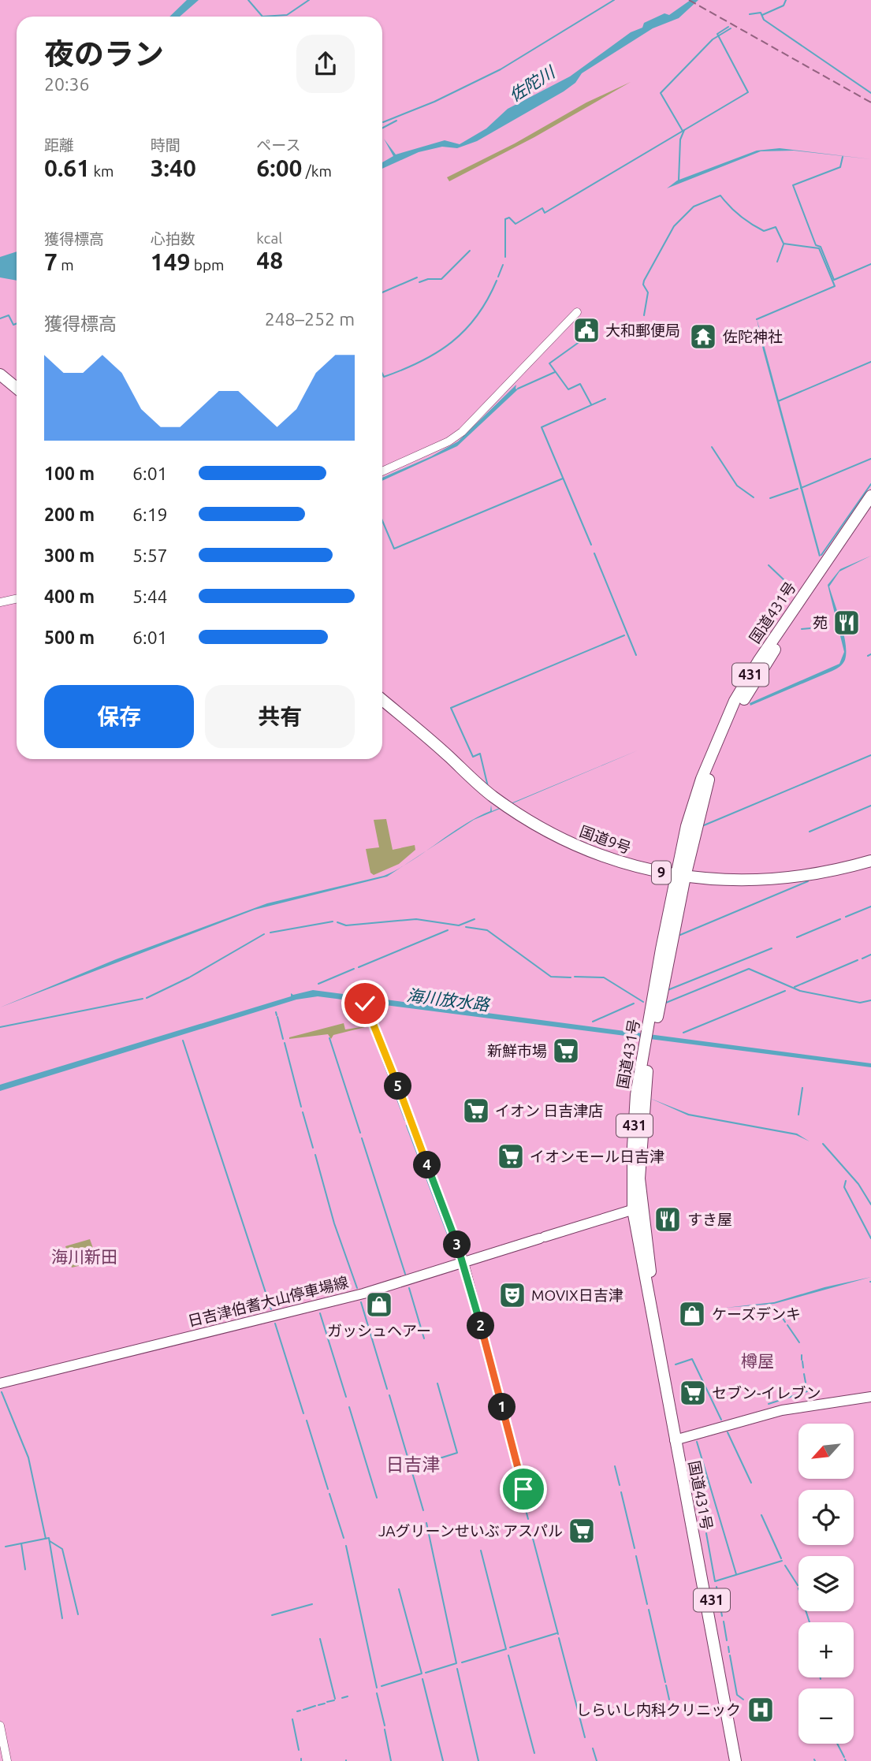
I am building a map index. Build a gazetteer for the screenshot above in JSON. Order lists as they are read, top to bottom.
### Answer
{
  "streets": {
    "highway": [
      "国道431号",
      "431",
      "国道9号",
      "9"
    ],
    "main road": ["日吉津伯耆大山停車場線"]
  },
  "crossings": [
    ["国道431号", "国道9号"],
    ["国道431号", "日吉津伯耆大山停車場線"]
  ],
  "districts": ["海川新田", "樽屋", "日吉津"],
  "water": ["佐陀川", "海川放水路"],
  "places": {
    "public building": ["大和郵便局"],
    "temple": ["佐陀神社"],
    "restaurant": ["苑", "すき屋"],
    "supermarket": [
      "新鮮市場",
      "イオン 日吉津店",
      "イオンモール日吉津",
      "セブン-イレブン",
      "JAグリーンせいぶ アスパル"
    ],
    "theatre": ["MOVIX日吉津"],
    "shop": ["ガッシュヘアー", "ケーズデンキ"],
    "hospital": ["しらいし内科クリニック"]
  },
  "north": "bottom left",
  "page": {
    "heading": ["夜のラン", "20:36"],
    "stats": [
      ["距離", "0.61 km"],
      ["時間", "3:40"],
      ["ペース", "6:00 /km"],
      ["獲得標高", "7 m"],
      ["心拍数", "149 bpm"],
      ["kcal", "48"]
    ],
    "chart": ["獲得標高", "248–252 m"],
    "list": [
      {
        "name": "100 m",
        "note": "6:01"
      },
      {
        "name": "200 m",
        "note": "6:19"
      },
      {
        "name": "300 m",
        "note": "5:57"
      },
      {
        "name": "400 m",
        "note": "5:44"
      },
      {
        "name": "500 m",
        "note": "6:01"
      }
    ],
    "buttons": ["保存", "共有"],
    "pins": [
      "5",
      "4",
      "3",
      "2",
      "1"
    ],
    "map_buttons": ["+", "−"]
  }
}
